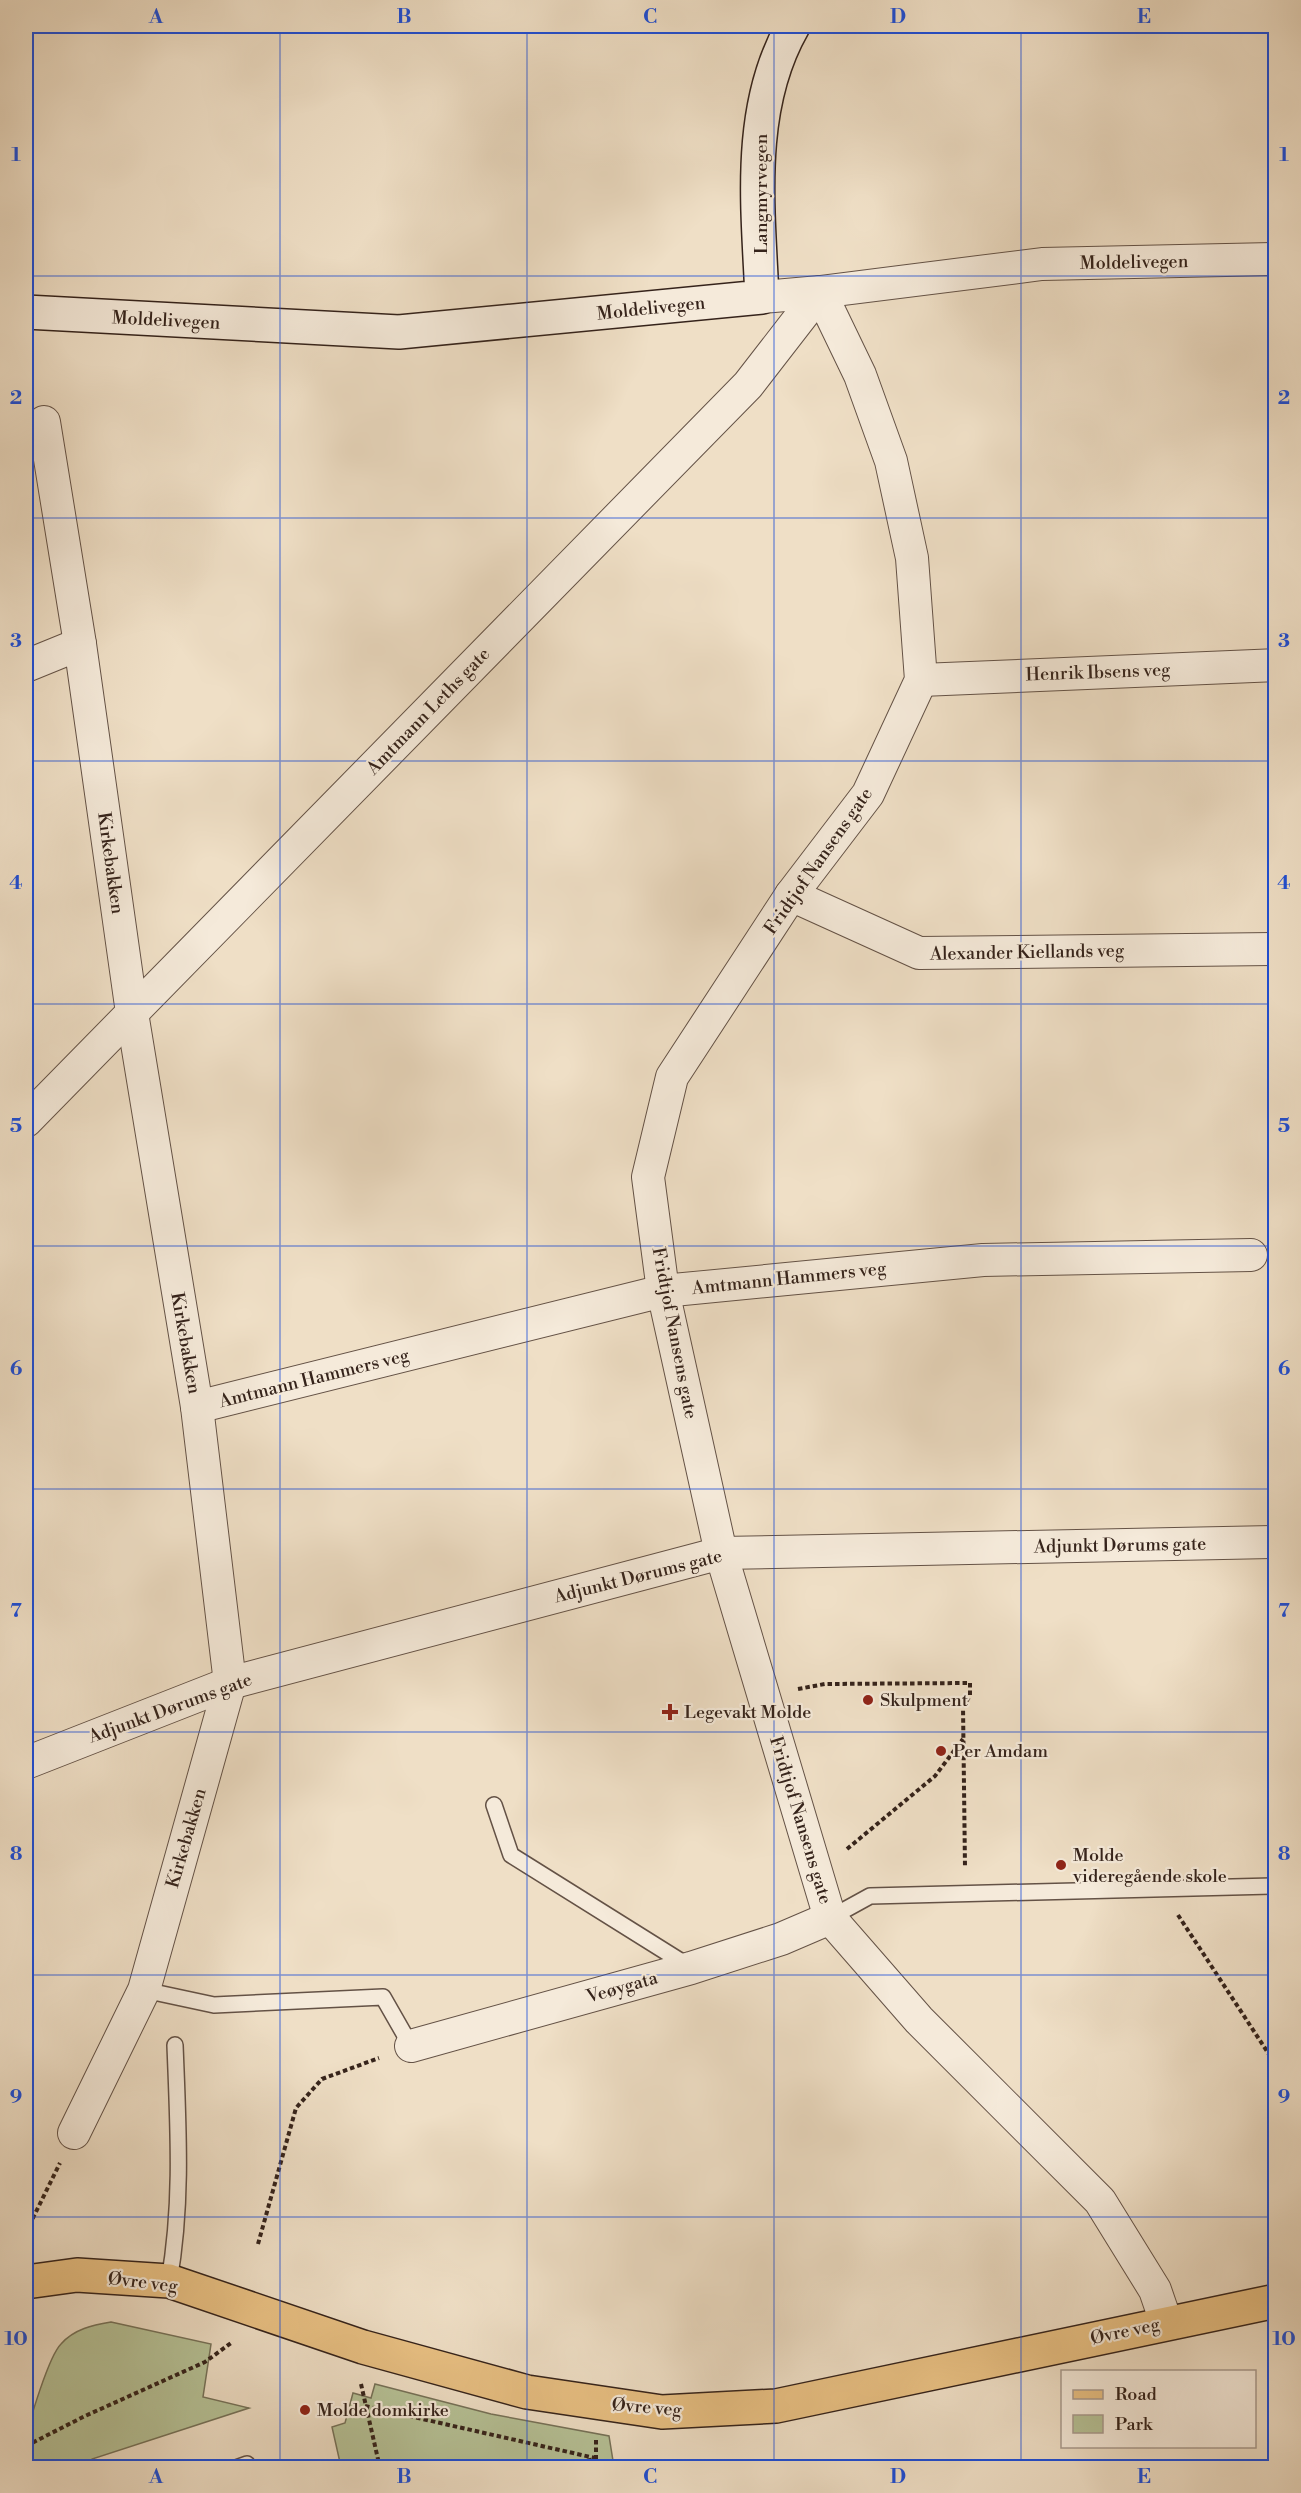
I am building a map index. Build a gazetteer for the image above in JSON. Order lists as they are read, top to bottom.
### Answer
{
  "streets": {
    "main road": ["Langmyrvegen", "Moldelivegen", "Øvre veg"],
    "street": [
      "Henrik Ibsens veg",
      "Amtmann Leths gate",
      "Fridtjof Nansens gate",
      "Kirkebakken",
      "Alexander Kiellands veg",
      "Amtmann Hammers veg",
      "Adjunkt Dørums gate",
      "Veøygata"
    ]
  },
  "crossings": [
    ["Langmyrvegen", "Moldelivegen"],
    ["Moldelivegen", "Amtmann Leths gate"],
    ["Moldelivegen", "Fridtjof Nansens gate"],
    ["Henrik Ibsens veg", "Fridtjof Nansens gate"],
    ["Amtmann Leths gate", "Fridtjof Nansens gate"],
    ["Amtmann Leths gate", "Kirkebakken"],
    ["Fridtjof Nansens gate", "Alexander Kiellands veg"],
    ["Fridtjof Nansens gate", "Amtmann Hammers veg"],
    ["Fridtjof Nansens gate", "Adjunkt Dørums gate"],
    ["Fridtjof Nansens gate", "Veøygata"],
    ["Fridtjof Nansens gate", "Øvre veg"],
    ["Kirkebakken", "Amtmann Hammers veg"],
    ["Kirkebakken", "Adjunkt Dørums gate"]
  ],
  "places": {
    "other": [
      "Skulpment",
      "Per Amdam",
      "Molde videregående skole",
      "Molde domkirke"
    ],
    "health": ["Legevakt Molde"]
  },
  "legend": ["Road", "Park"],
  "grid": {
    "columns": [
      "A",
      "B",
      "C",
      "D",
      "E"
    ],
    "rows": [
      "1",
      "2",
      "3",
      "4",
      "5",
      "6",
      "7",
      "8",
      "9",
      "10"
    ]
  }
}
